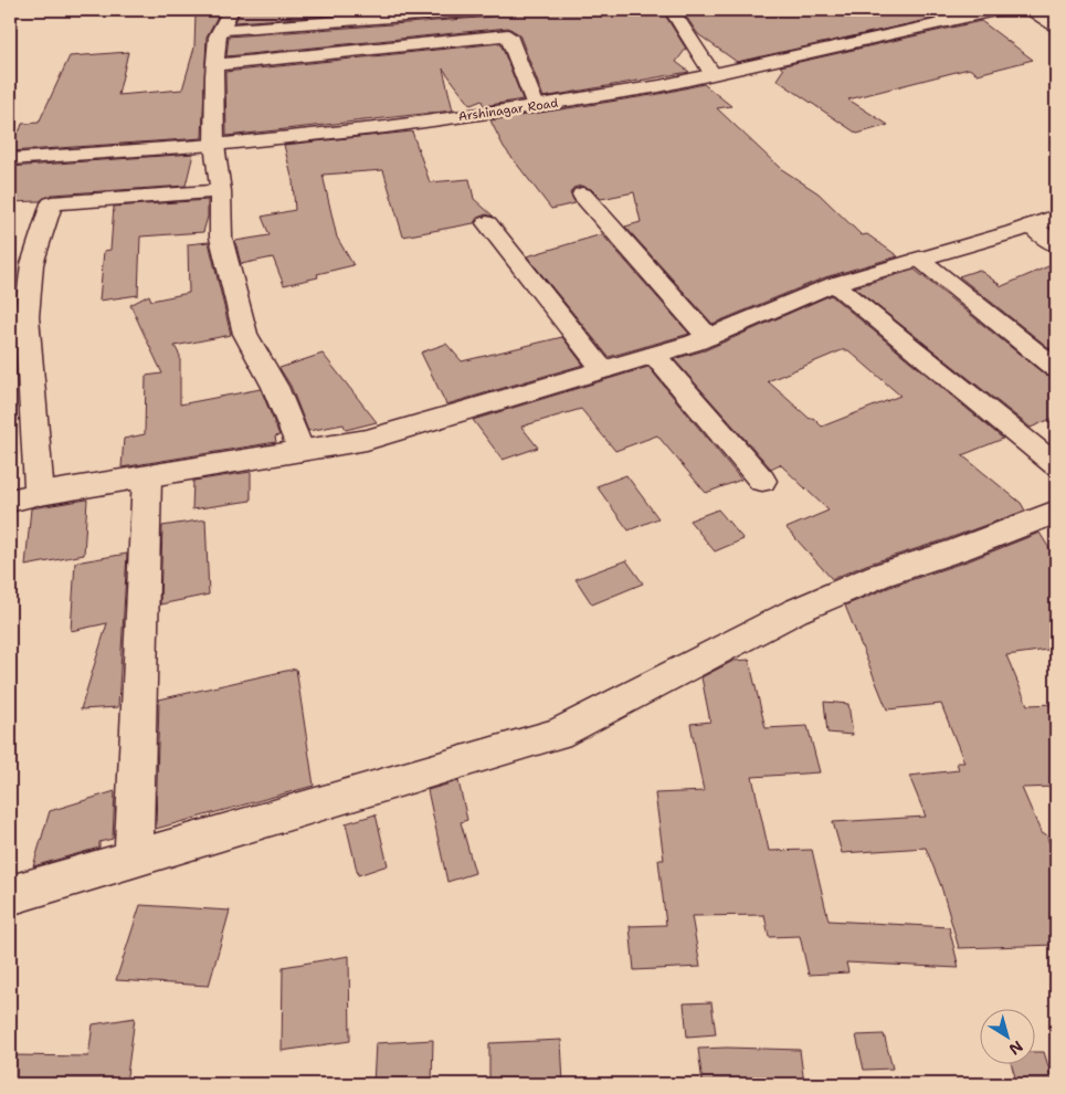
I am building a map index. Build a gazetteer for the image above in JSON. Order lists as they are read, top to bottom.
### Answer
{
  "streets": {
    "street": ["Arshinagar Road"]
  },
  "north": "bottom right"
}
